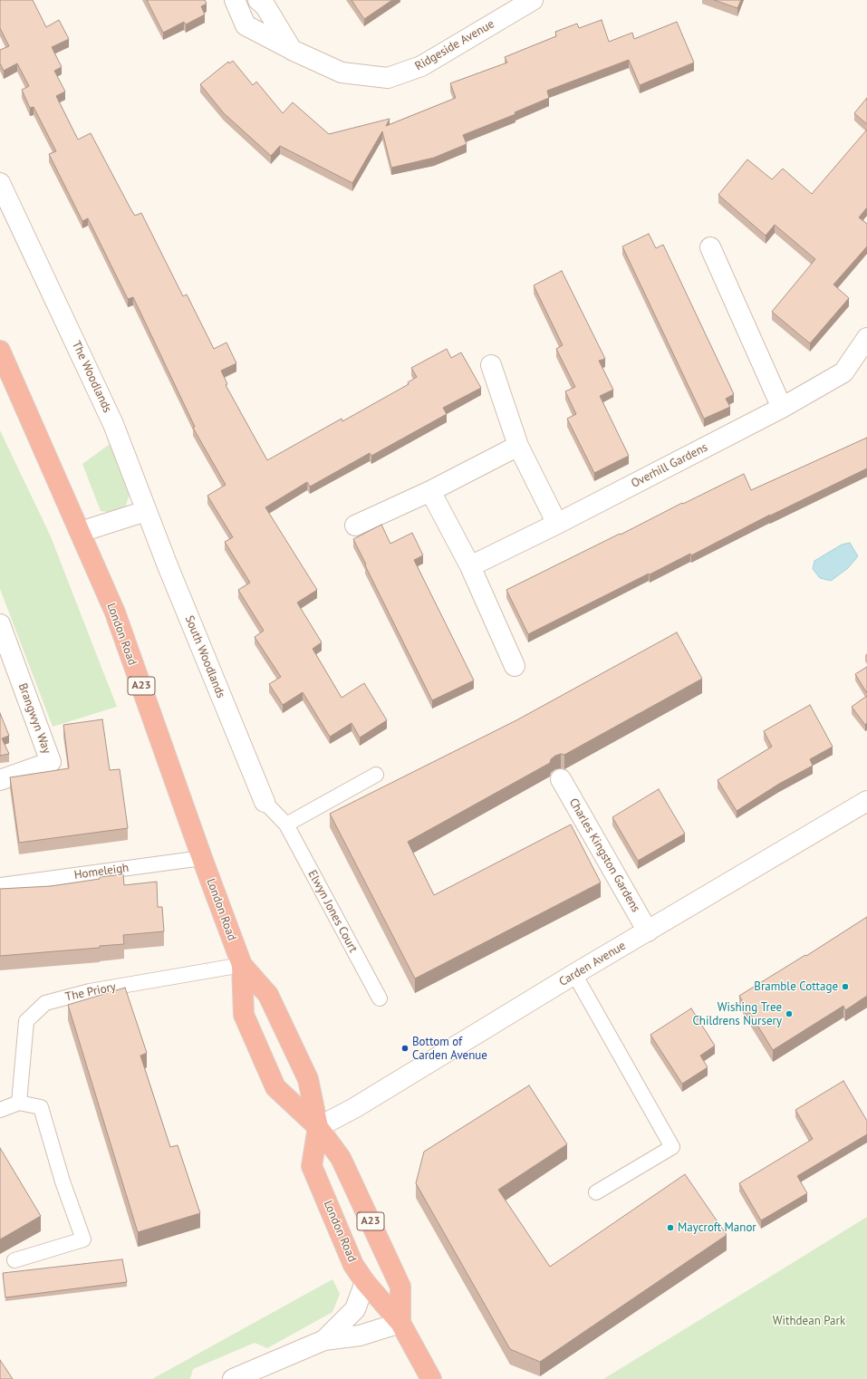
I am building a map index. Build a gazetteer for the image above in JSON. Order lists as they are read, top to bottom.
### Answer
{
  "streets": {
    "highway": ["London Road", "A23"],
    "street": [
      "Ridgeside Avenue",
      "The Woodlands",
      "Overhill Gardens",
      "South Woodlands",
      "Brangwyn Way",
      "Charles Kingston Gardens",
      "Carden Avenue"
    ],
    "lane": ["Homeleigh", "Elwyn Jones Court", "The Priory"]
  },
  "crossings": [
    ["The Woodlands", "South Woodlands"],
    ["London Road", "Homeleigh"],
    ["London Road", "Carden Avenue"],
    ["London Road", "The Priory"],
    ["South Woodlands", "Elwyn Jones Court"],
    ["Charles Kingston Gardens", "Carden Avenue"]
  ],
  "parks": ["Withdean Park"],
  "places": [
    "Bramble Cottage",
    "Wishing Tree Childrens Nursery",
    "Bottom of Carden Avenue",
    "Maycroft Manor"
  ]
}
